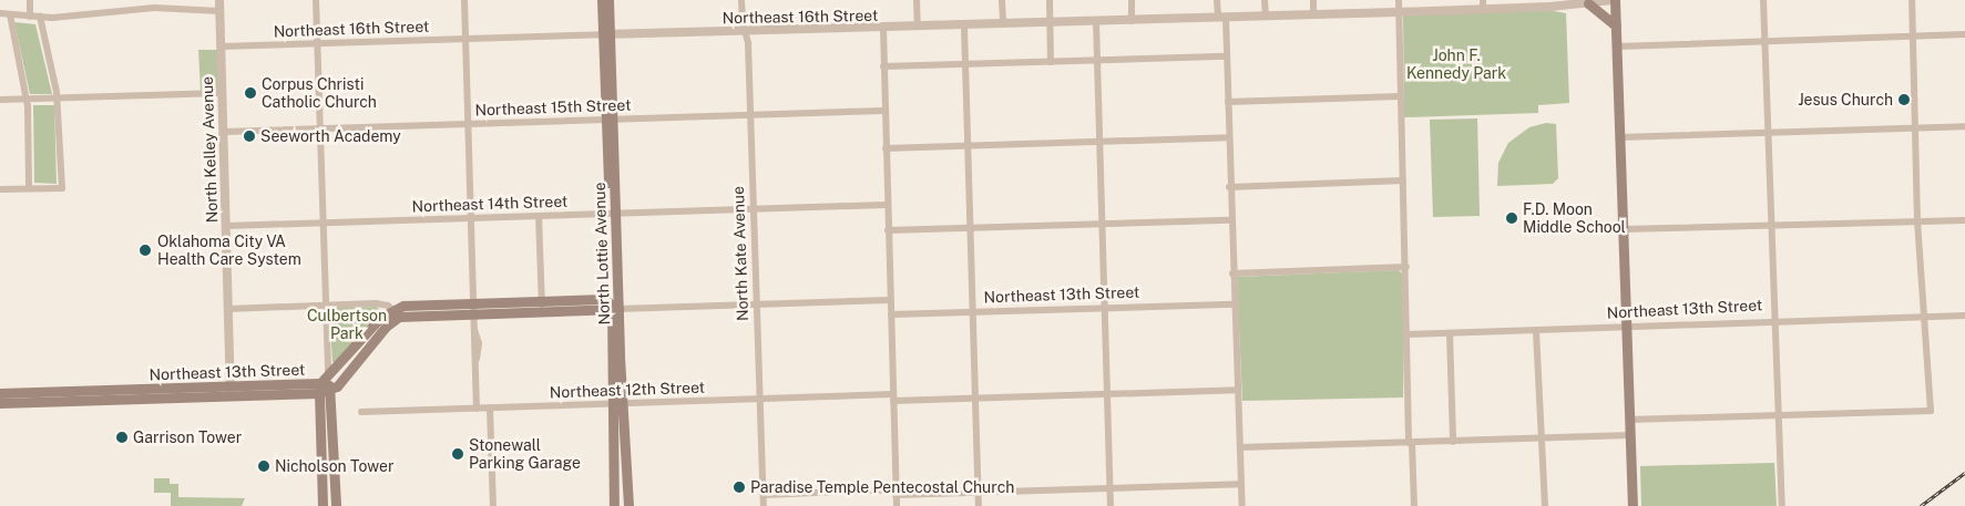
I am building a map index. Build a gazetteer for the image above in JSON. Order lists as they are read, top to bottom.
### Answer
{
  "streets": {
    "main road": ["North Lottie Avenue", "Northeast 13th Street"],
    "street": [
      "Northeast 16th Street",
      "Northeast 15th Street",
      "North Kelley Avenue",
      "Northeast 14th Street",
      "North Kate Avenue",
      "Northeast 12th Street"
    ]
  },
  "crossings": [
    ["Northeast 16th Street", "North Kelley Avenue"],
    ["Northeast 16th Street", "North Lottie Avenue"],
    ["Northeast 16th Street", "North Kate Avenue"],
    ["Northeast 15th Street", "North Kelley Avenue"],
    ["Northeast 15th Street", "North Lottie Avenue"],
    ["Northeast 15th Street", "North Kate Avenue"],
    ["North Kelley Avenue", "Northeast 14th Street"],
    ["North Kelley Avenue", "Northeast 13th Street"],
    ["Northeast 14th Street", "North Lottie Avenue"],
    ["Northeast 14th Street", "North Kate Avenue"],
    ["North Lottie Avenue", "Northeast 12th Street"],
    ["North Kate Avenue", "Northeast 12th Street"]
  ],
  "parks": ["John F. Kennedy Park", "Culbertson Park"],
  "places": [
    "Corpus Christi Catholic Church",
    "Jesus Church",
    "Seeworth Academy",
    "F.D. Moon Middle School",
    "Oklahoma City VA Health Care System",
    "Garrison Tower",
    "Stonewall Parking Garage",
    "Nicholson Tower",
    "Paradise Temple Pentecostal Church"
  ]
}
